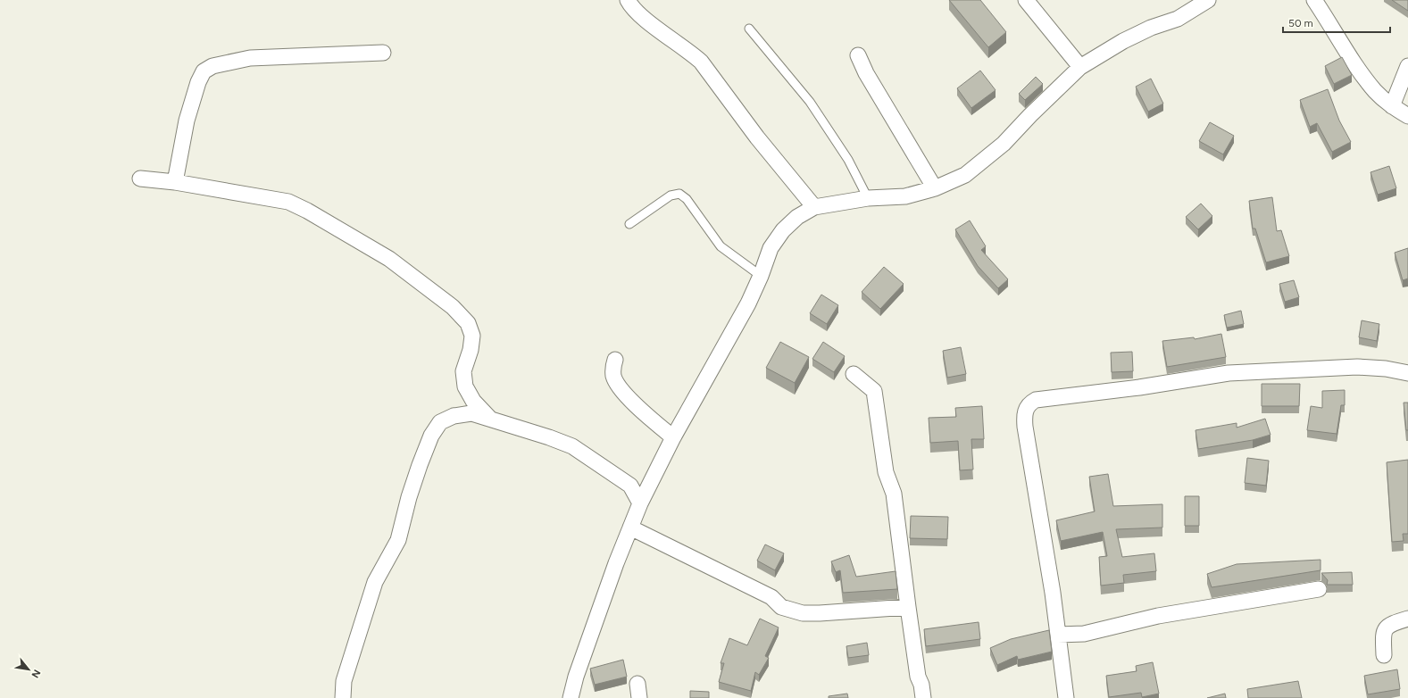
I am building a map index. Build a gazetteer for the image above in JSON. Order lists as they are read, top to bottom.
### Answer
{
  "scale_bar": "50 m",
  "north": "bottom right"
}
